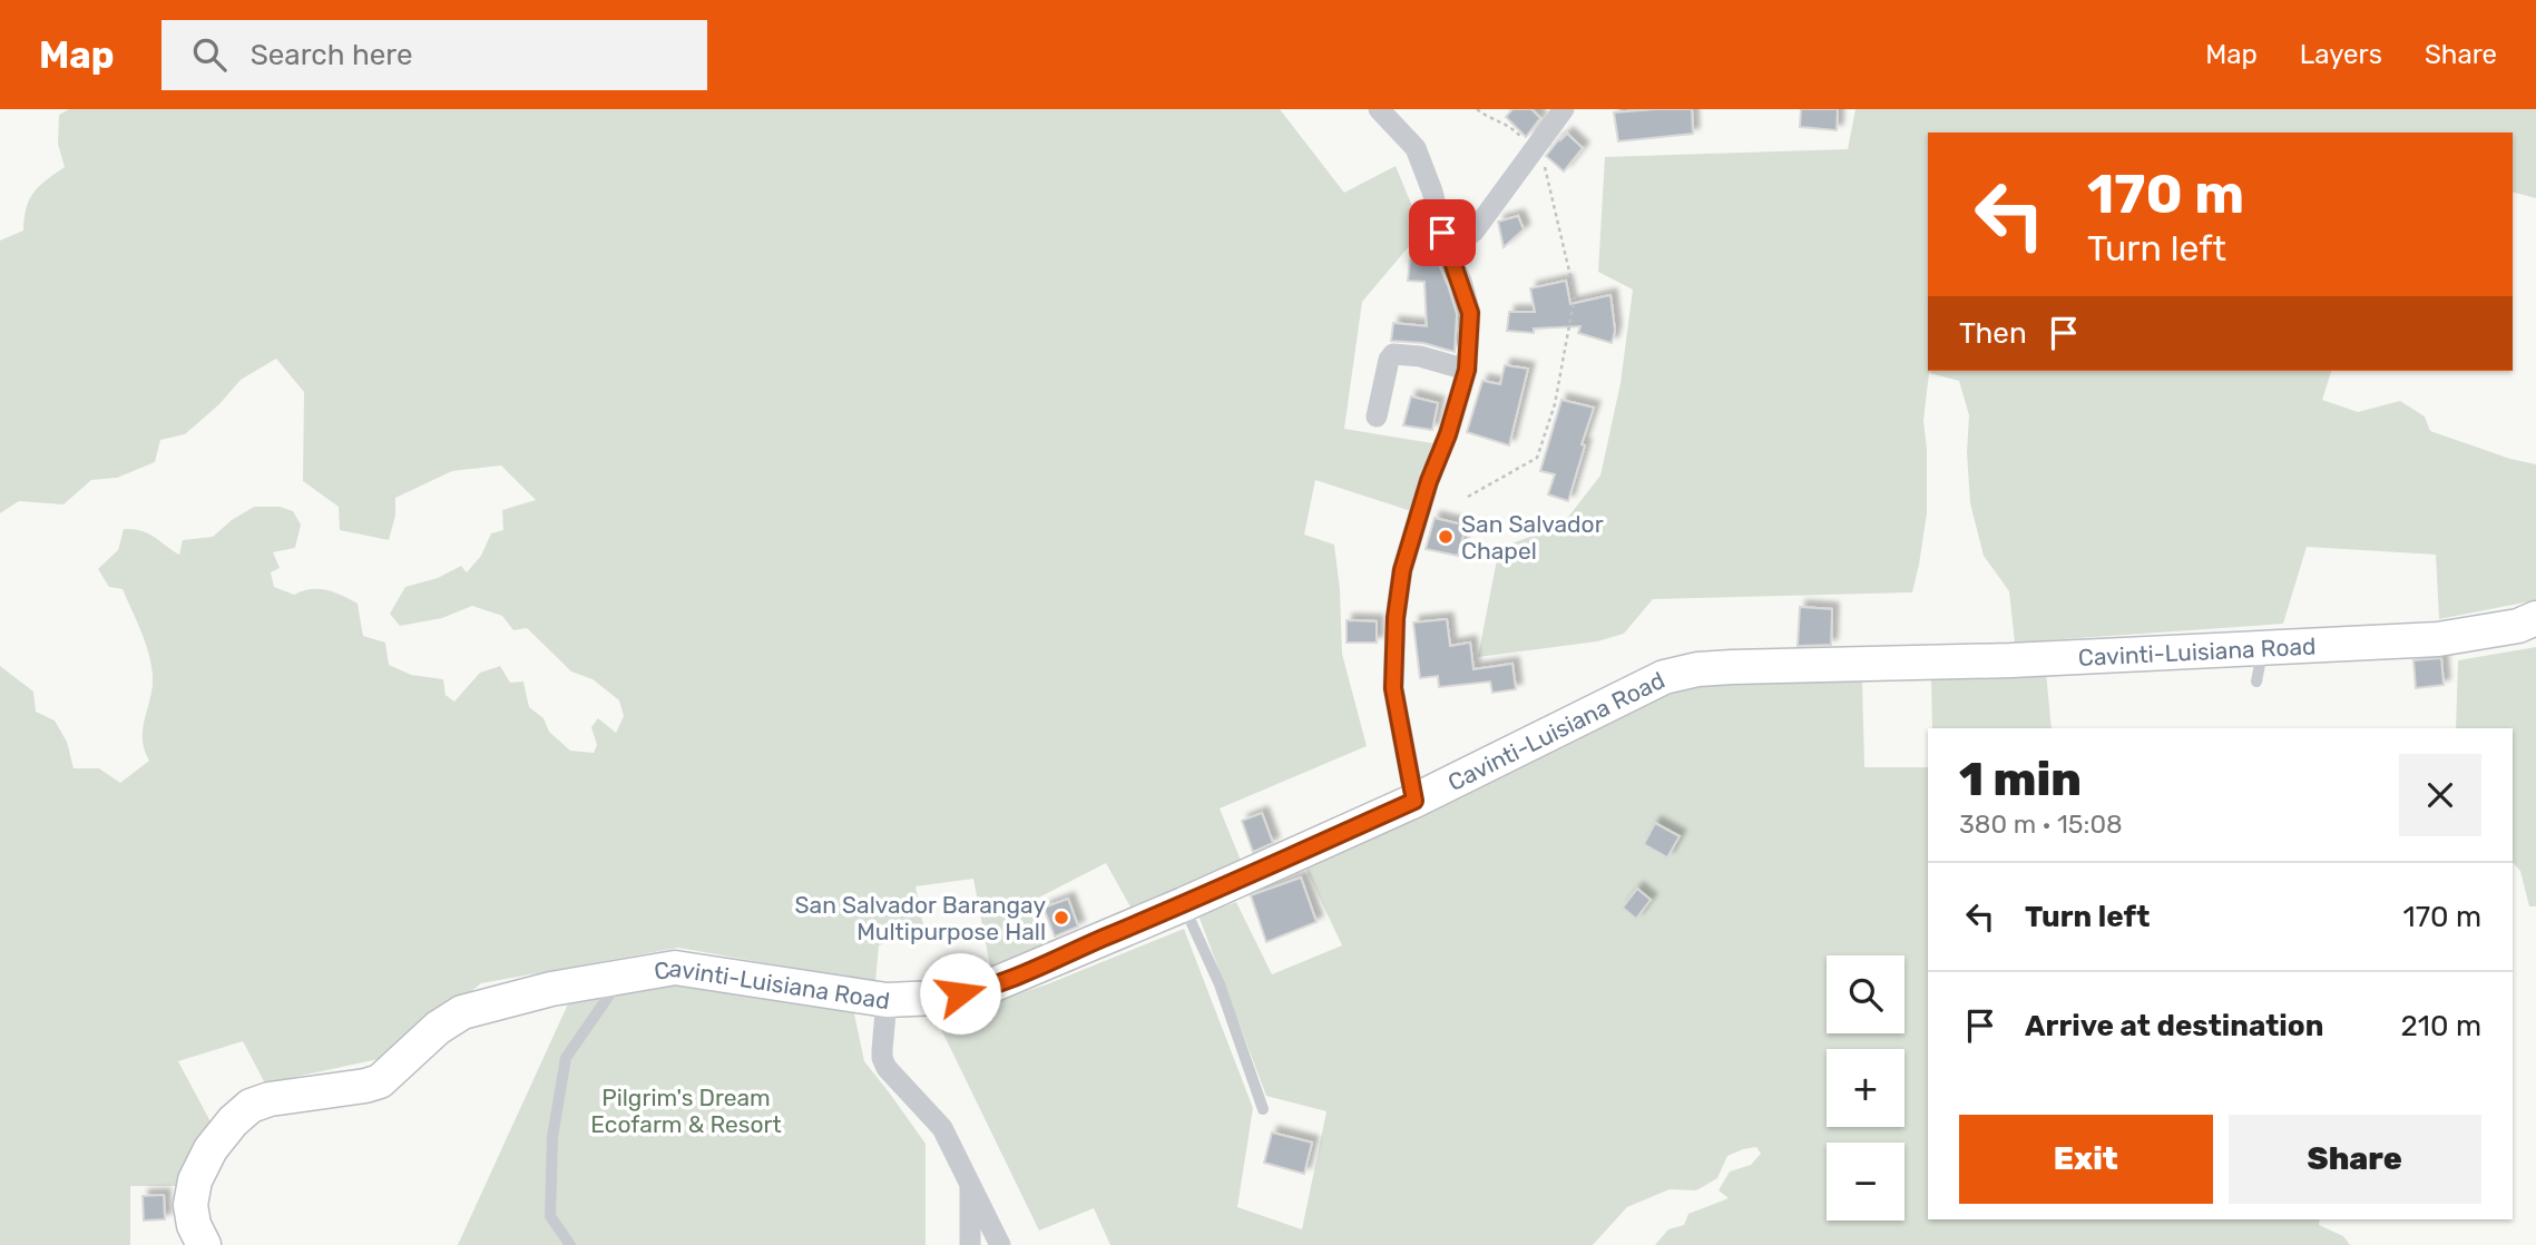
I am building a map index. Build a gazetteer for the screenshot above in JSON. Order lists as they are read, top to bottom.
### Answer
{
  "streets": {
    "main road": ["Cavinti-Luisiana Road"]
  },
  "parks": ["Pilgrim's Dream Ecofarm & Resort"],
  "places": ["San Salvador Chapel", "San Salvador Barangay Multipurpose Hall"],
  "page": {
    "header": "Map",
    "search": "Search here",
    "nav": ["Map", "Layers", "Share"],
    "turn": ["170 m", "Turn left"],
    "then": "Then",
    "heading": ["1 min", "380 m · 15:08"],
    "list": [
      {
        "name": "Turn left",
        "value": "170 m"
      },
      {
        "name": "Arrive at destination",
        "value": "210 m"
      }
    ],
    "map_buttons": ["+", "−"],
    "buttons": ["Exit", "Share"]
  }
}
